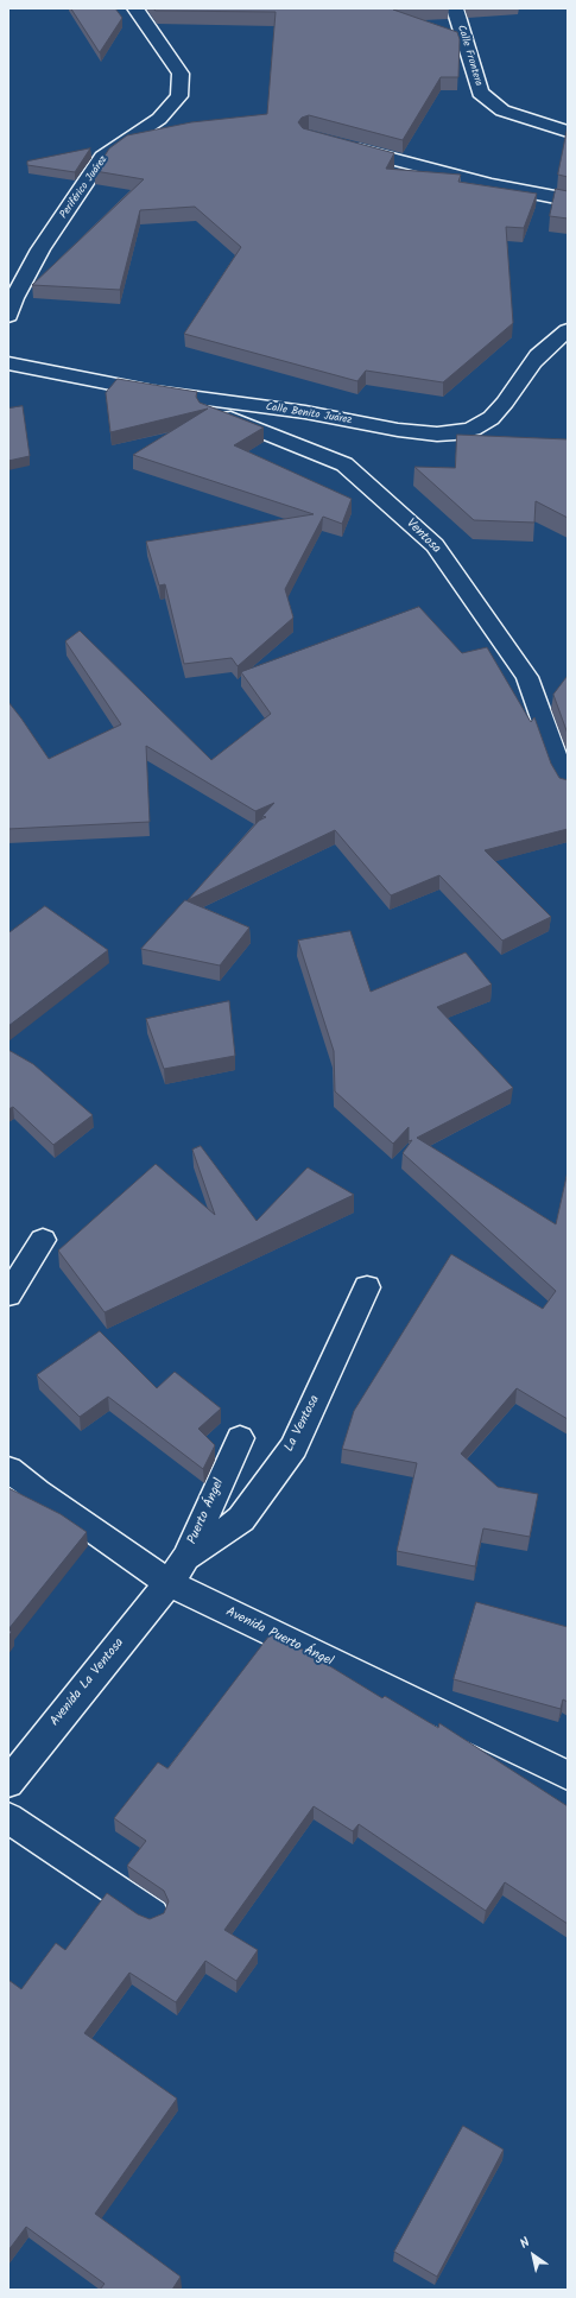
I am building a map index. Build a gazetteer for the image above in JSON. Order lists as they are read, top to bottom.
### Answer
{
  "streets": {
    "street": [
      "Calle Frontera",
      "Periférico Juárez",
      "Calle Benito Juárez",
      "Ventosa",
      "La Ventosa",
      "Puerto Ángel",
      "Avenida Puerto Ángel",
      "Avenida La Ventosa"
    ]
  },
  "crossings": [
    ["Calle Benito Juárez", "Ventosa"],
    ["La Ventosa", "Puerto Ángel"],
    ["Puerto Ángel", "Avenida Puerto Ángel"],
    ["Puerto Ángel", "Avenida La Ventosa"],
    ["Avenida Puerto Ángel", "Avenida La Ventosa"]
  ],
  "north": "top left"
}
